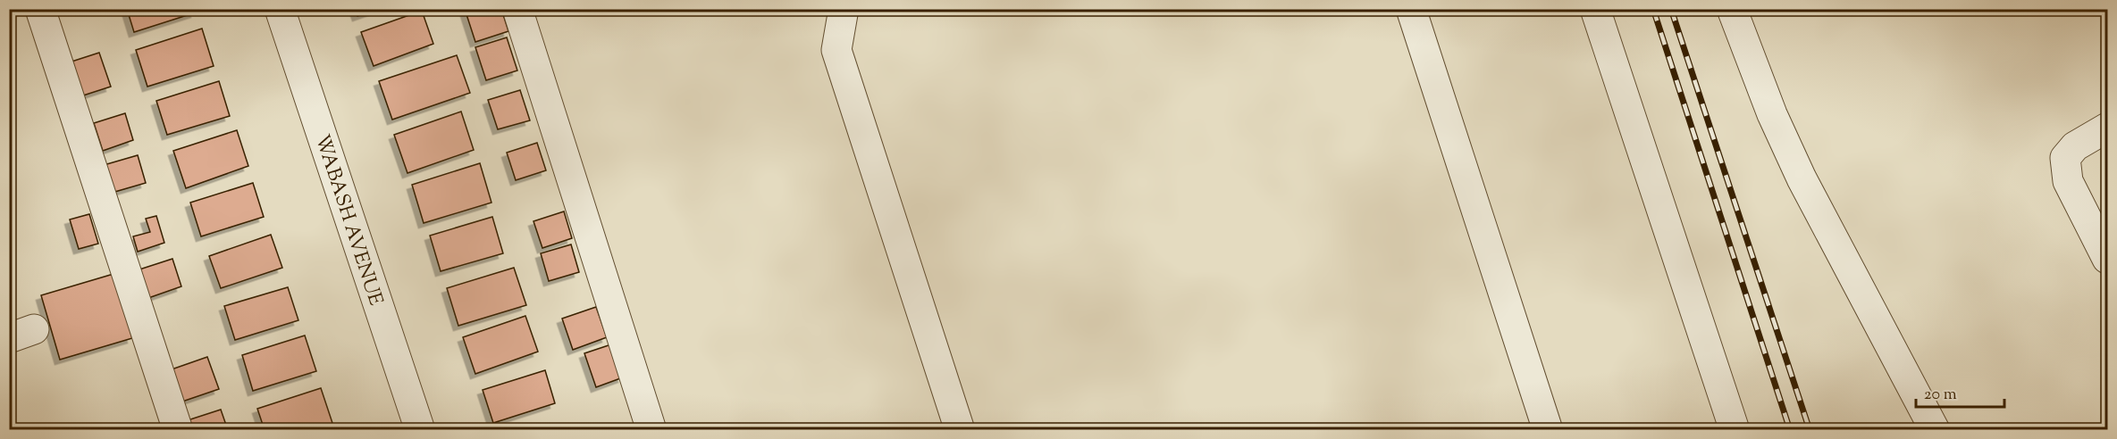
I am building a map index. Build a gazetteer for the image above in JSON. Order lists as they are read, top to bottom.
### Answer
{
  "streets": {
    "street": ["WABASH AVENUE"]
  },
  "scale_bar": "20 m"
}
